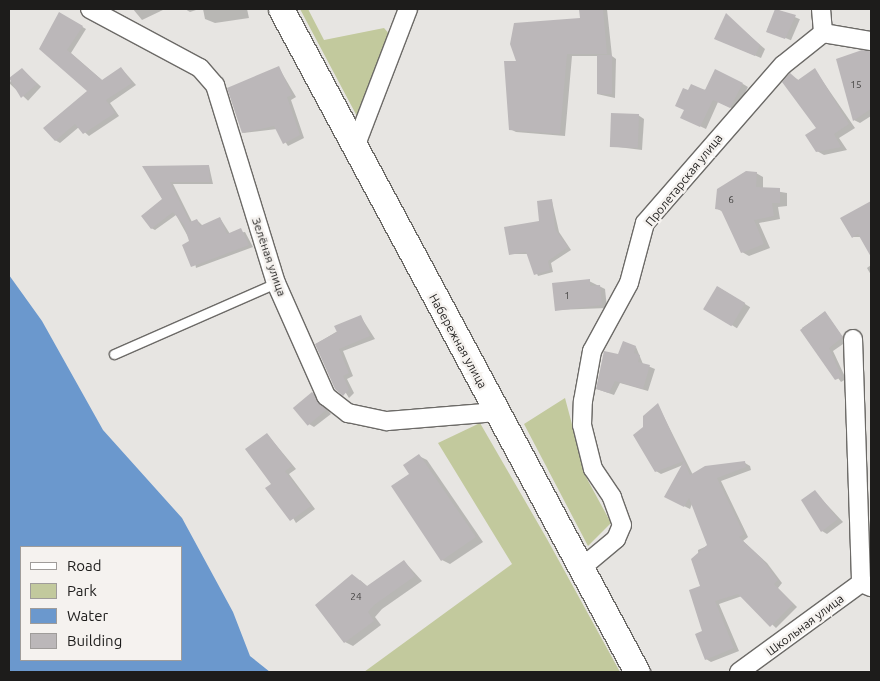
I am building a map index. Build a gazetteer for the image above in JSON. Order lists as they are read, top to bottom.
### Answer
{
  "streets": {
    "street": [
      "Пролетарская улица",
      "Зелёная улица",
      "Набережная улица",
      "Школьная улица"
    ]
  },
  "crossings": [
    ["Пролетарская улица", "Набережная улица"],
    ["Зелёная улица", "Набережная улица"]
  ],
  "house_numbers": [
    "15",
    "6",
    "1",
    "24"
  ],
  "legend": [
    "Road",
    "Park",
    "Water",
    "Building"
  ]
}
